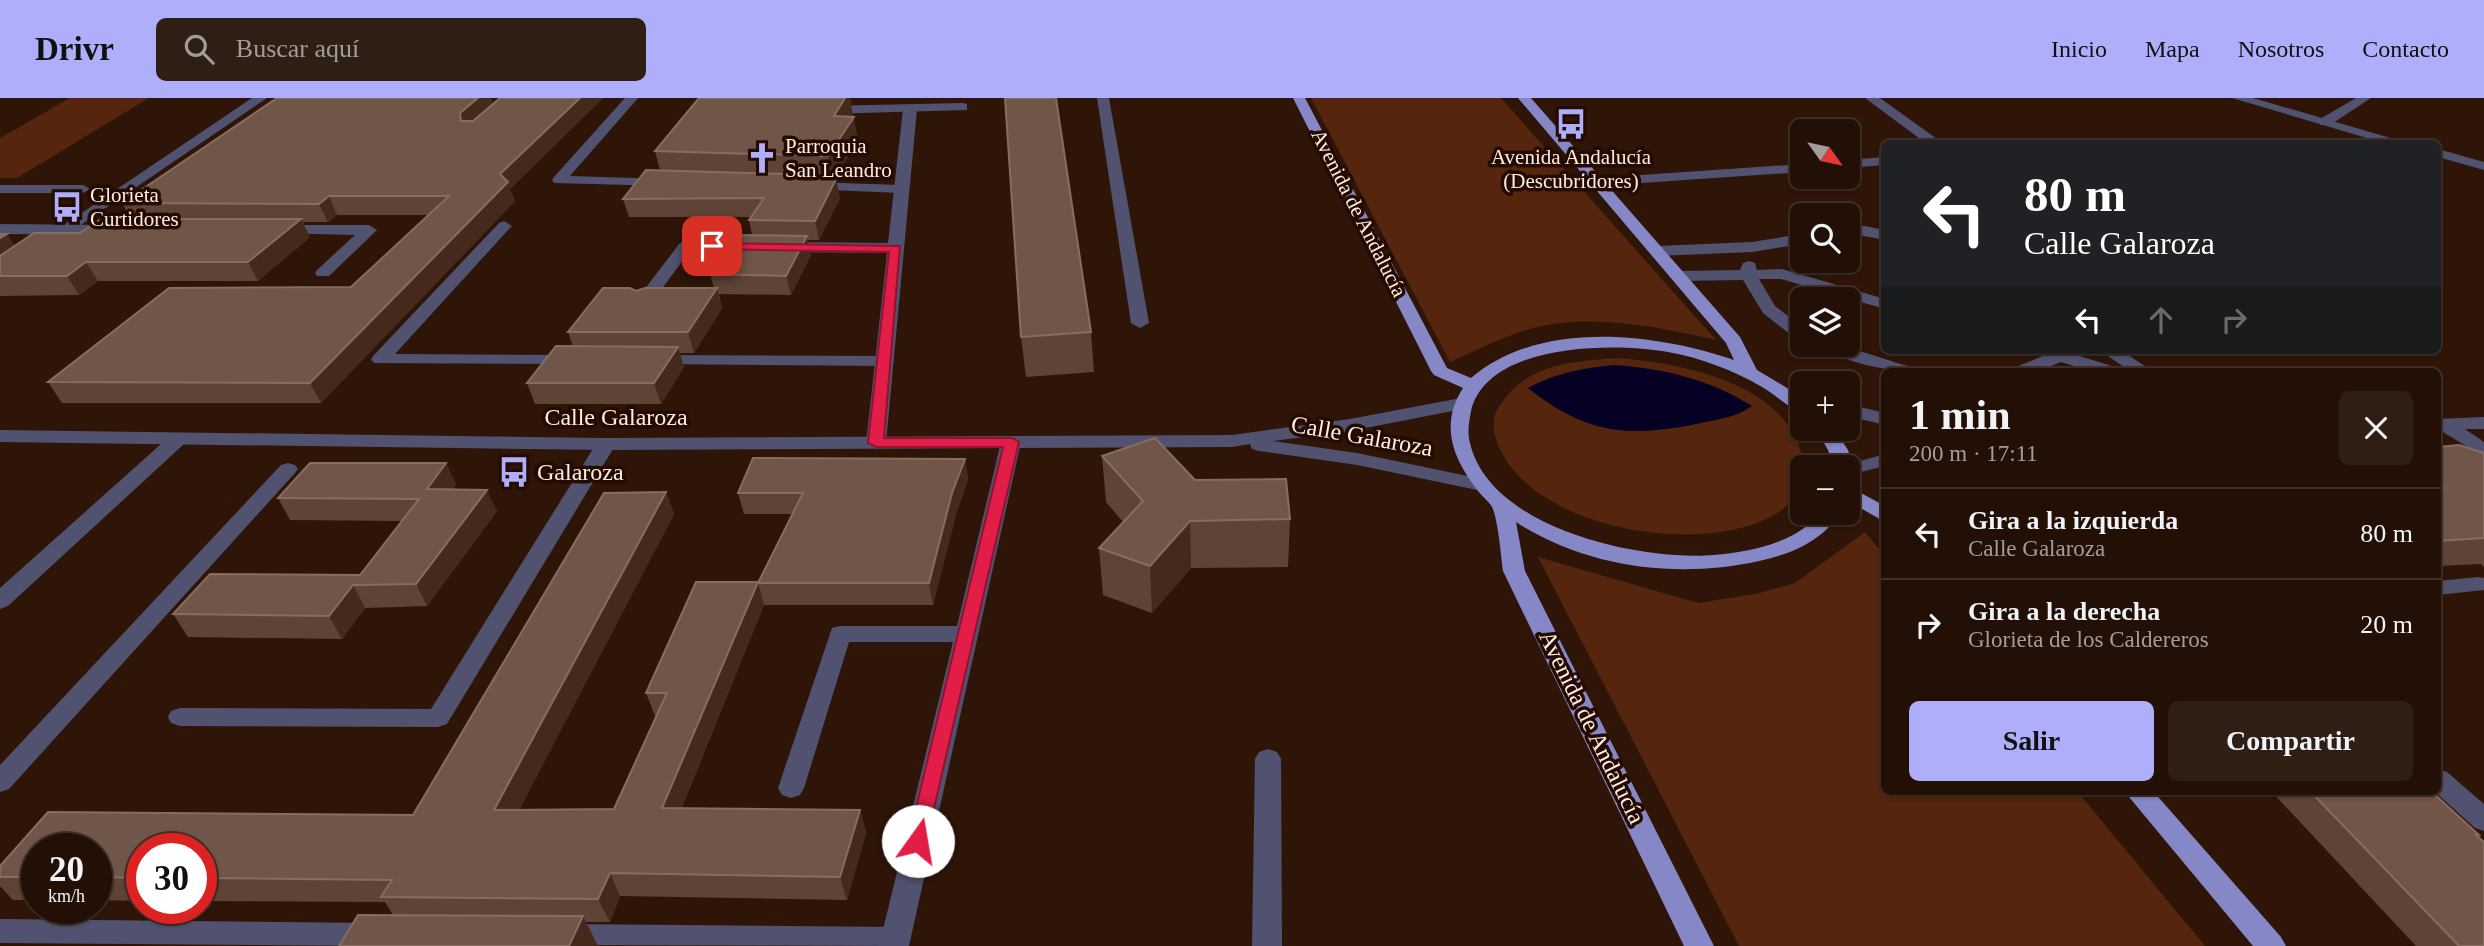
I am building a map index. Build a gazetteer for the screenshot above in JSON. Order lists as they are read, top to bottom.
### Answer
{
  "streets": {
    "main road": ["Avenida de Andalucía"],
    "street": ["Calle Galaroza"]
  },
  "places": {
    "bus stop": ["Avenida Andalucía (Descubridores)", "Glorieta Curtidores", "Galaroza"],
    "church": ["Parroquia San Leandro"]
  },
  "north": "bottom right",
  "page": {
    "header": "Drivr",
    "search": "Buscar aquí",
    "nav": [
      "Inicio",
      "Mapa",
      "Nosotros",
      "Contacto"
    ],
    "map_buttons": ["+", "−"],
    "turn": ["80 m", "Calle Galaroza"],
    "heading": ["1 min", "200 m · 17:11"],
    "list": [
      {
        "name": "Gira a la izquierda",
        "note": "Calle Galaroza",
        "value": "80 m"
      },
      {
        "name": "Gira a la derecha",
        "note": "Glorieta de los Caldereros",
        "value": "20 m"
      }
    ],
    "buttons": ["Salir", "Compartir"],
    "speed": "20 km/h",
    "limit": "30"
  }
}
